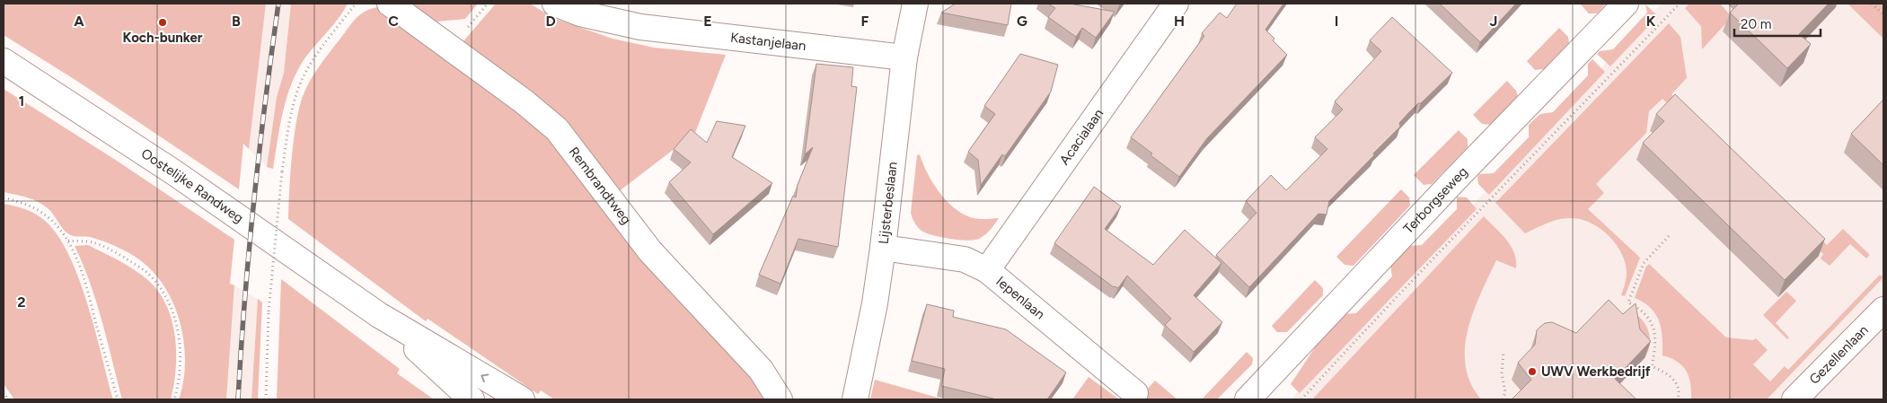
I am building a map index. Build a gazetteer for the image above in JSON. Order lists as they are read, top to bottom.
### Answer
{
  "streets": {
    "street": [
      "Kastanjelaan",
      "Acacialaan",
      "Oostelijke Randweg",
      "Rembrandtweg",
      "Terborgseweg",
      "Lijsterbeslaan",
      "Iepenlaan",
      "Gezellenlaan"
    ]
  },
  "crossings": [
    ["Kastanjelaan", "Lijsterbeslaan"],
    ["Acacialaan", "Iepenlaan"],
    ["Lijsterbeslaan", "Iepenlaan"]
  ],
  "places": ["Koch-bunker", "UWV Werkbedrijf"],
  "scale_bar": "20 m",
  "grid": {
    "columns": [
      "A",
      "B",
      "C",
      "D",
      "E",
      "F",
      "G",
      "H",
      "I",
      "J",
      "K"
    ],
    "rows": ["1", "2"]
  }
}
